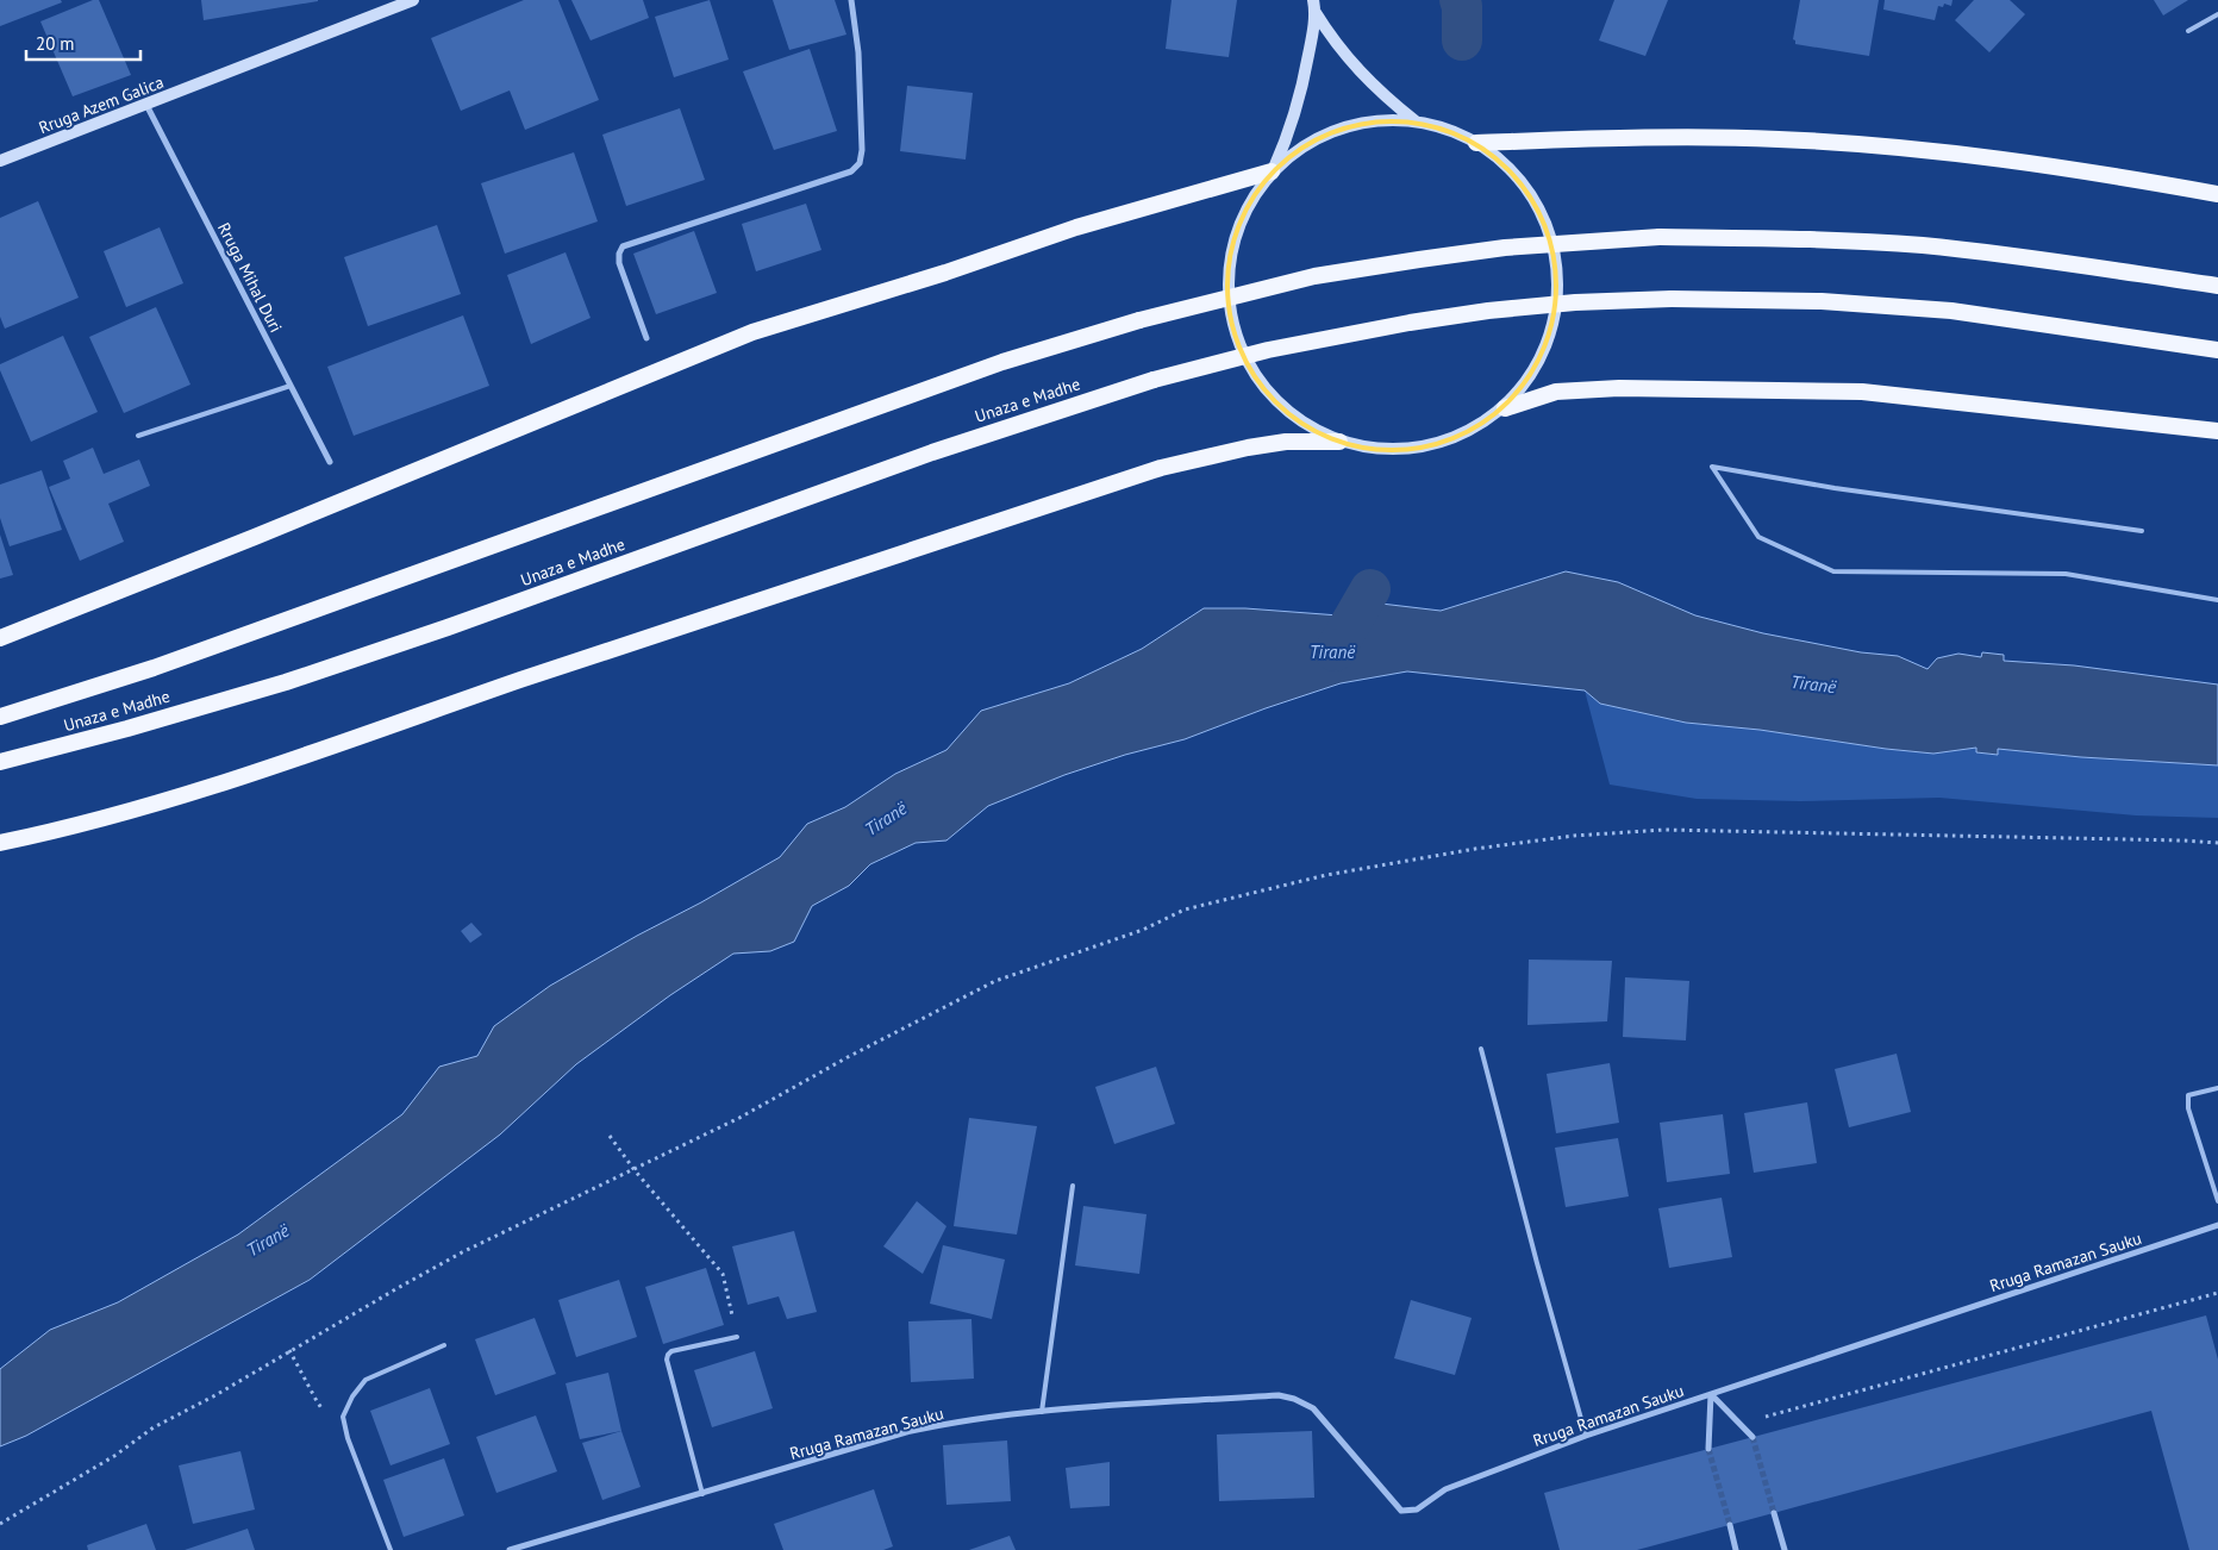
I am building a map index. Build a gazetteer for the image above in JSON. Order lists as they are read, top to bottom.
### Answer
{
  "streets": {
    "highway": ["Unaza e Madhe"],
    "main road": ["Rruga Azem Galica"],
    "street": ["Rruga Mihal Duri", "Rruga Ramazan Sauku"]
  },
  "crossings": [
    ["Rruga Azem Galica", "Rruga Mihal Duri"]
  ],
  "water": ["Tiranë"],
  "scale_bar": "20 m"
}
